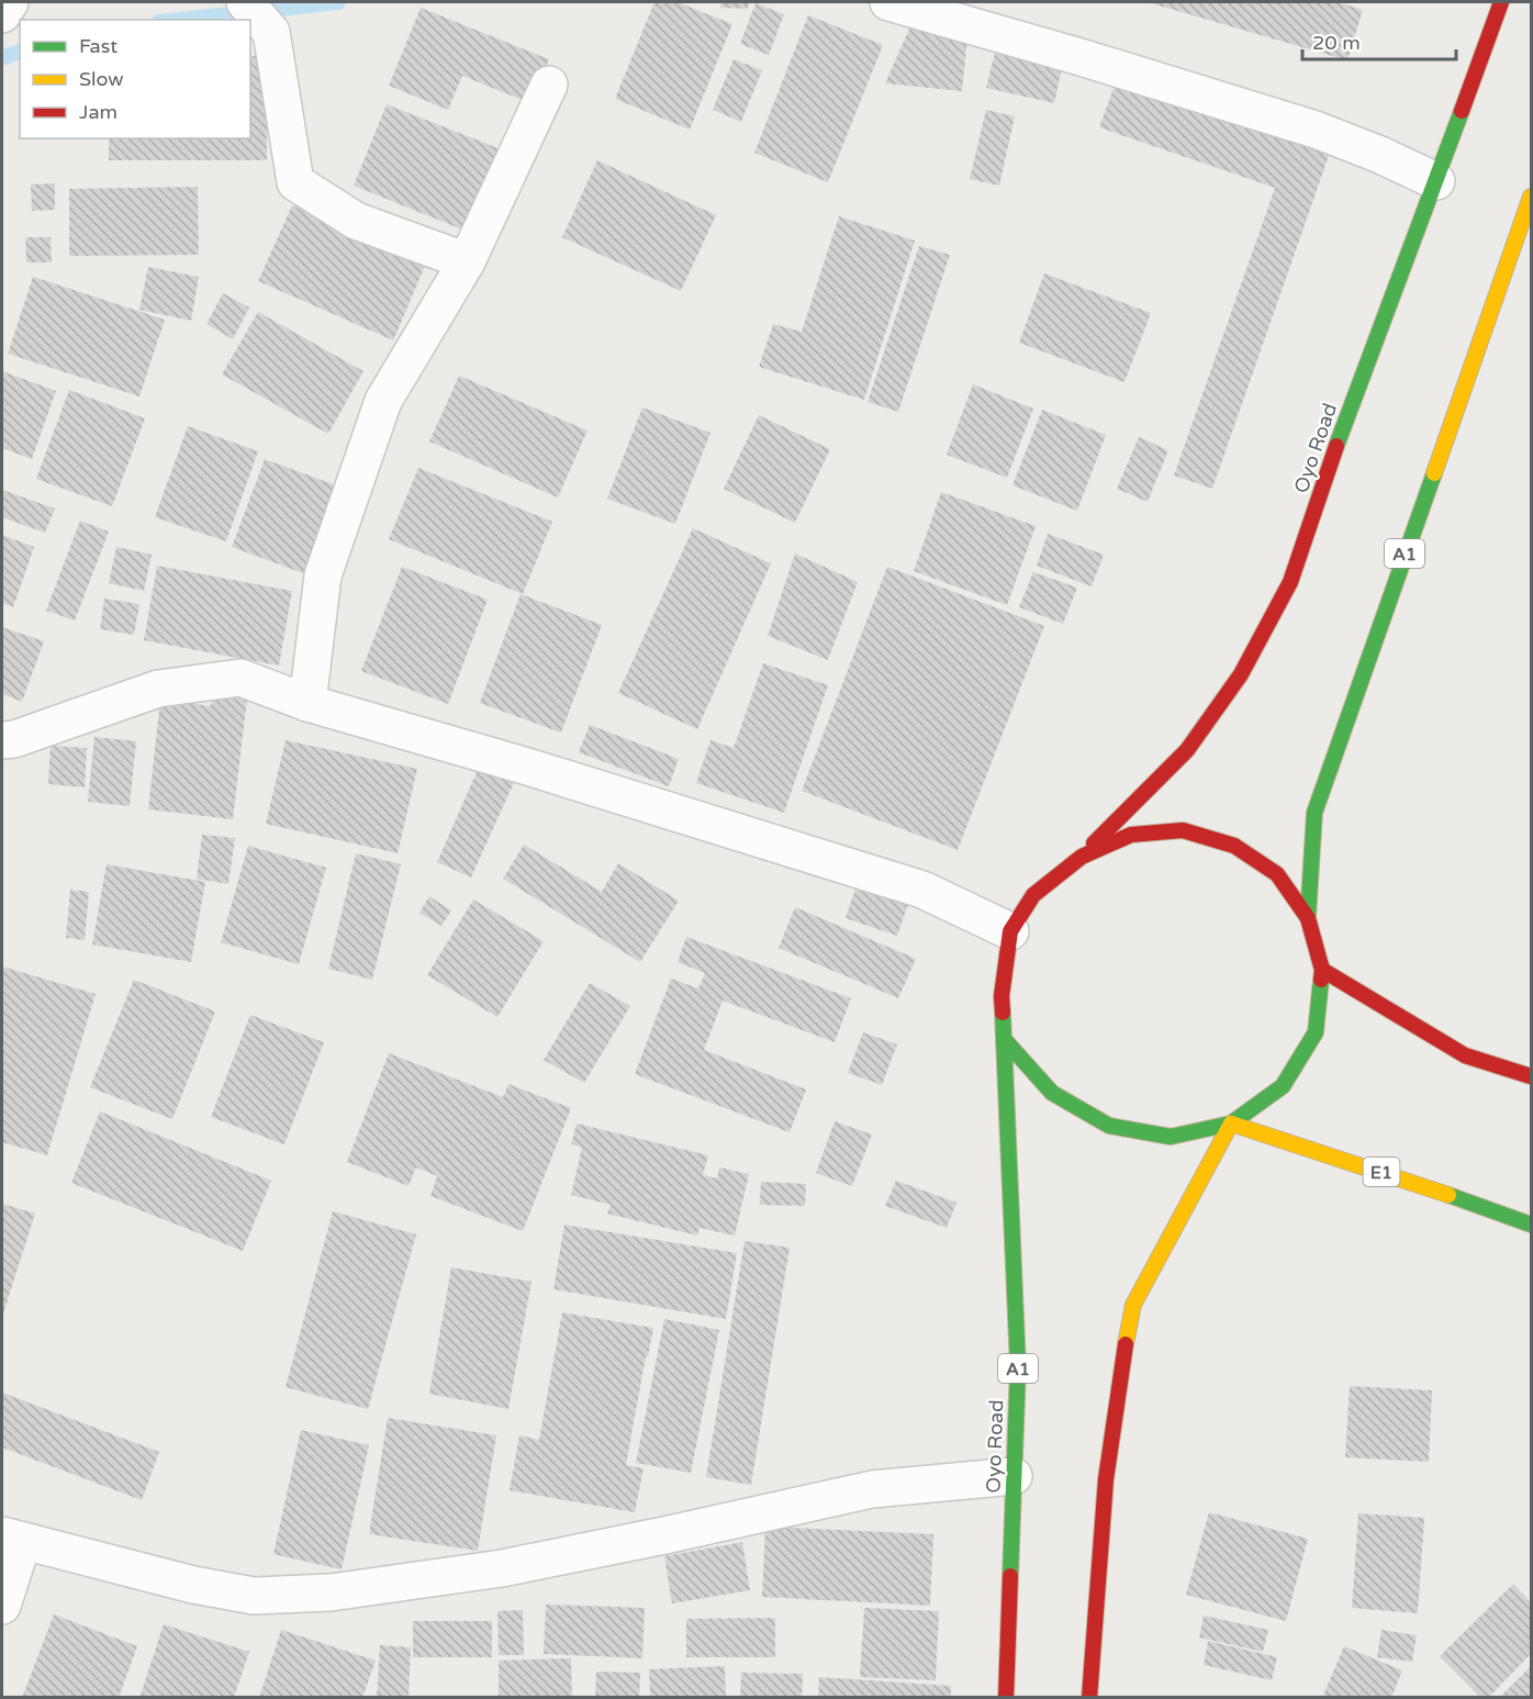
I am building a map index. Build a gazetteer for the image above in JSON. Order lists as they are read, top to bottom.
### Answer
{
  "streets": {
    "highway": ["Oyo Road", "A1", "E1"]
  },
  "legend": ["Fast", "Slow", "Jam"],
  "scale_bar": "20 m"
}
